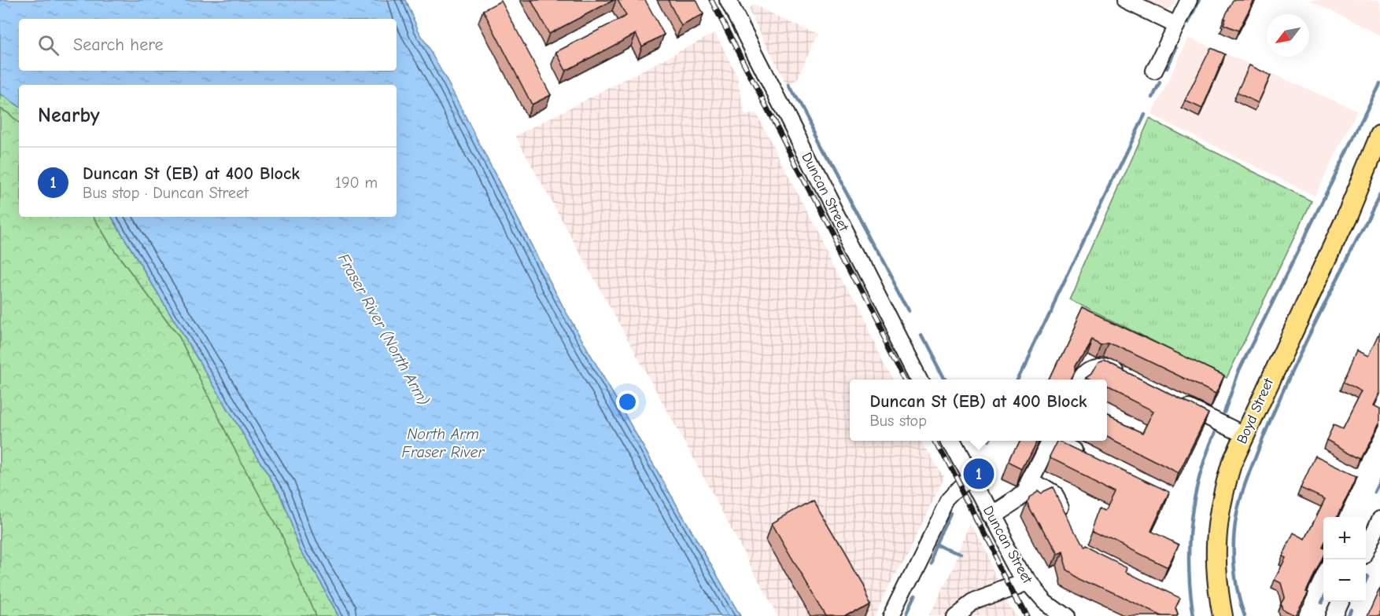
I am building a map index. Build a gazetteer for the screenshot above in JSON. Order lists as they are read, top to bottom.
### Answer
{
  "streets": {
    "main road": ["Boyd Street"],
    "street": ["Duncan Street"]
  },
  "water": ["Fraser River (North Arm)", "North Arm Fraser River"],
  "north": "bottom left",
  "page": {
    "search": "Search here",
    "heading": "Nearby",
    "list": [
      {
        "mark": "1",
        "name": "Duncan St (EB) at 400 Block",
        "note": "Bus stop · Duncan Street",
        "value": "190 m"
      }
    ],
    "popup": ["Duncan St (EB) at 400 Block", "Bus stop"],
    "pins": "1",
    "map_buttons": ["+", "−"]
  }
}
